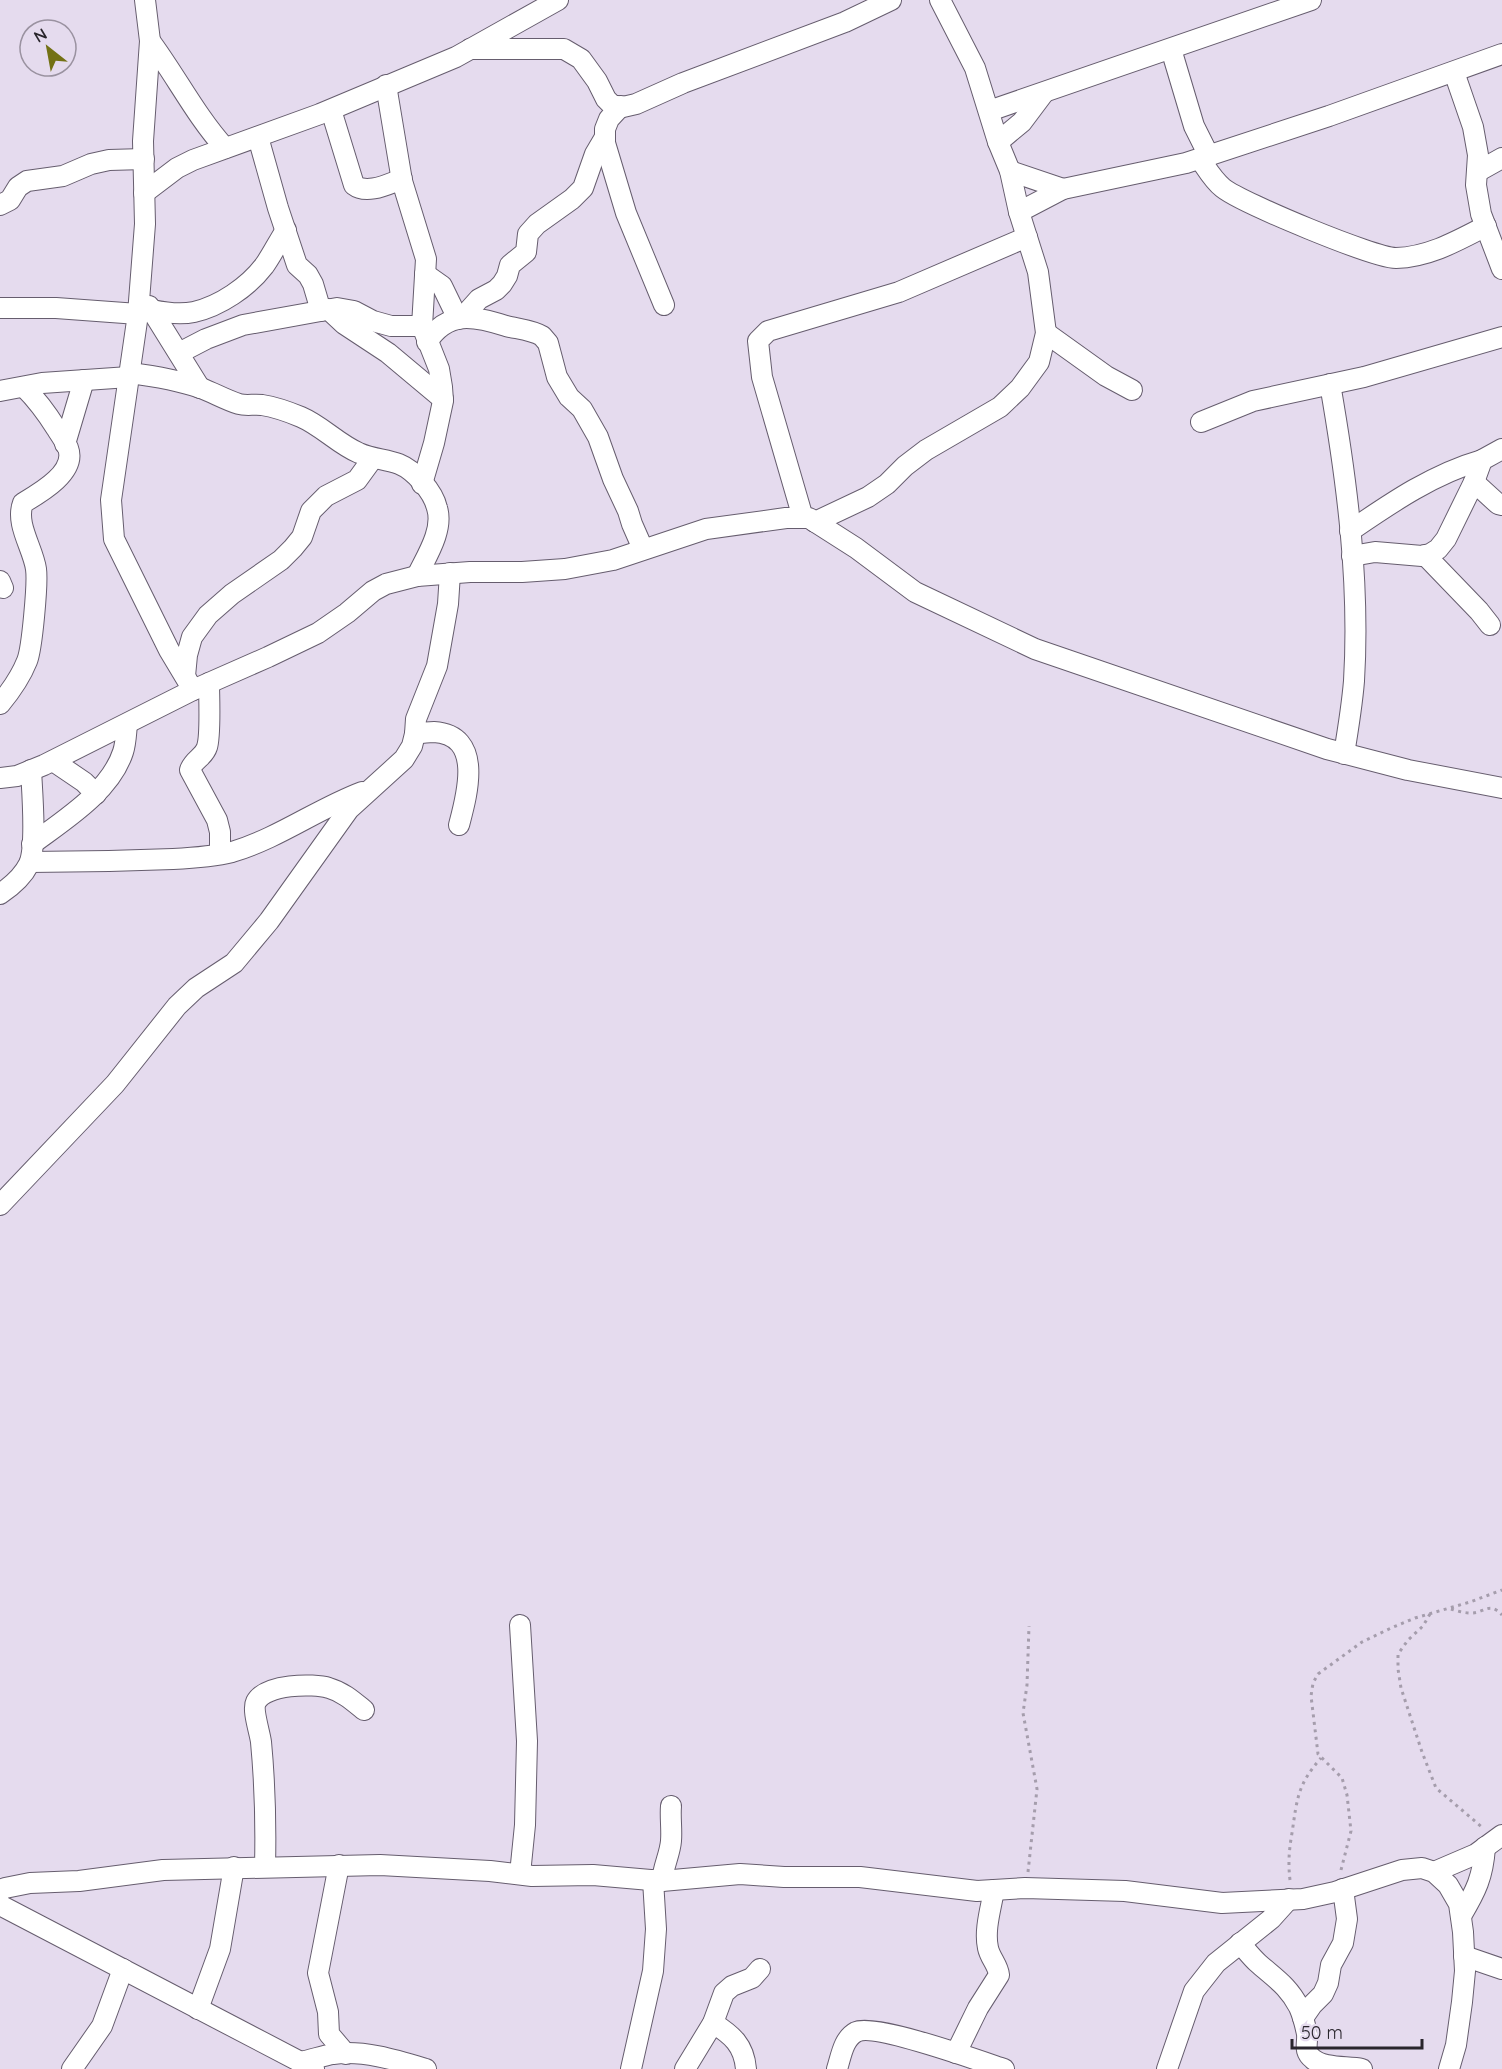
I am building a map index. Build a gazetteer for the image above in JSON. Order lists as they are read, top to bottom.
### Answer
{
  "scale_bar": "50 m",
  "north": "top left"
}
